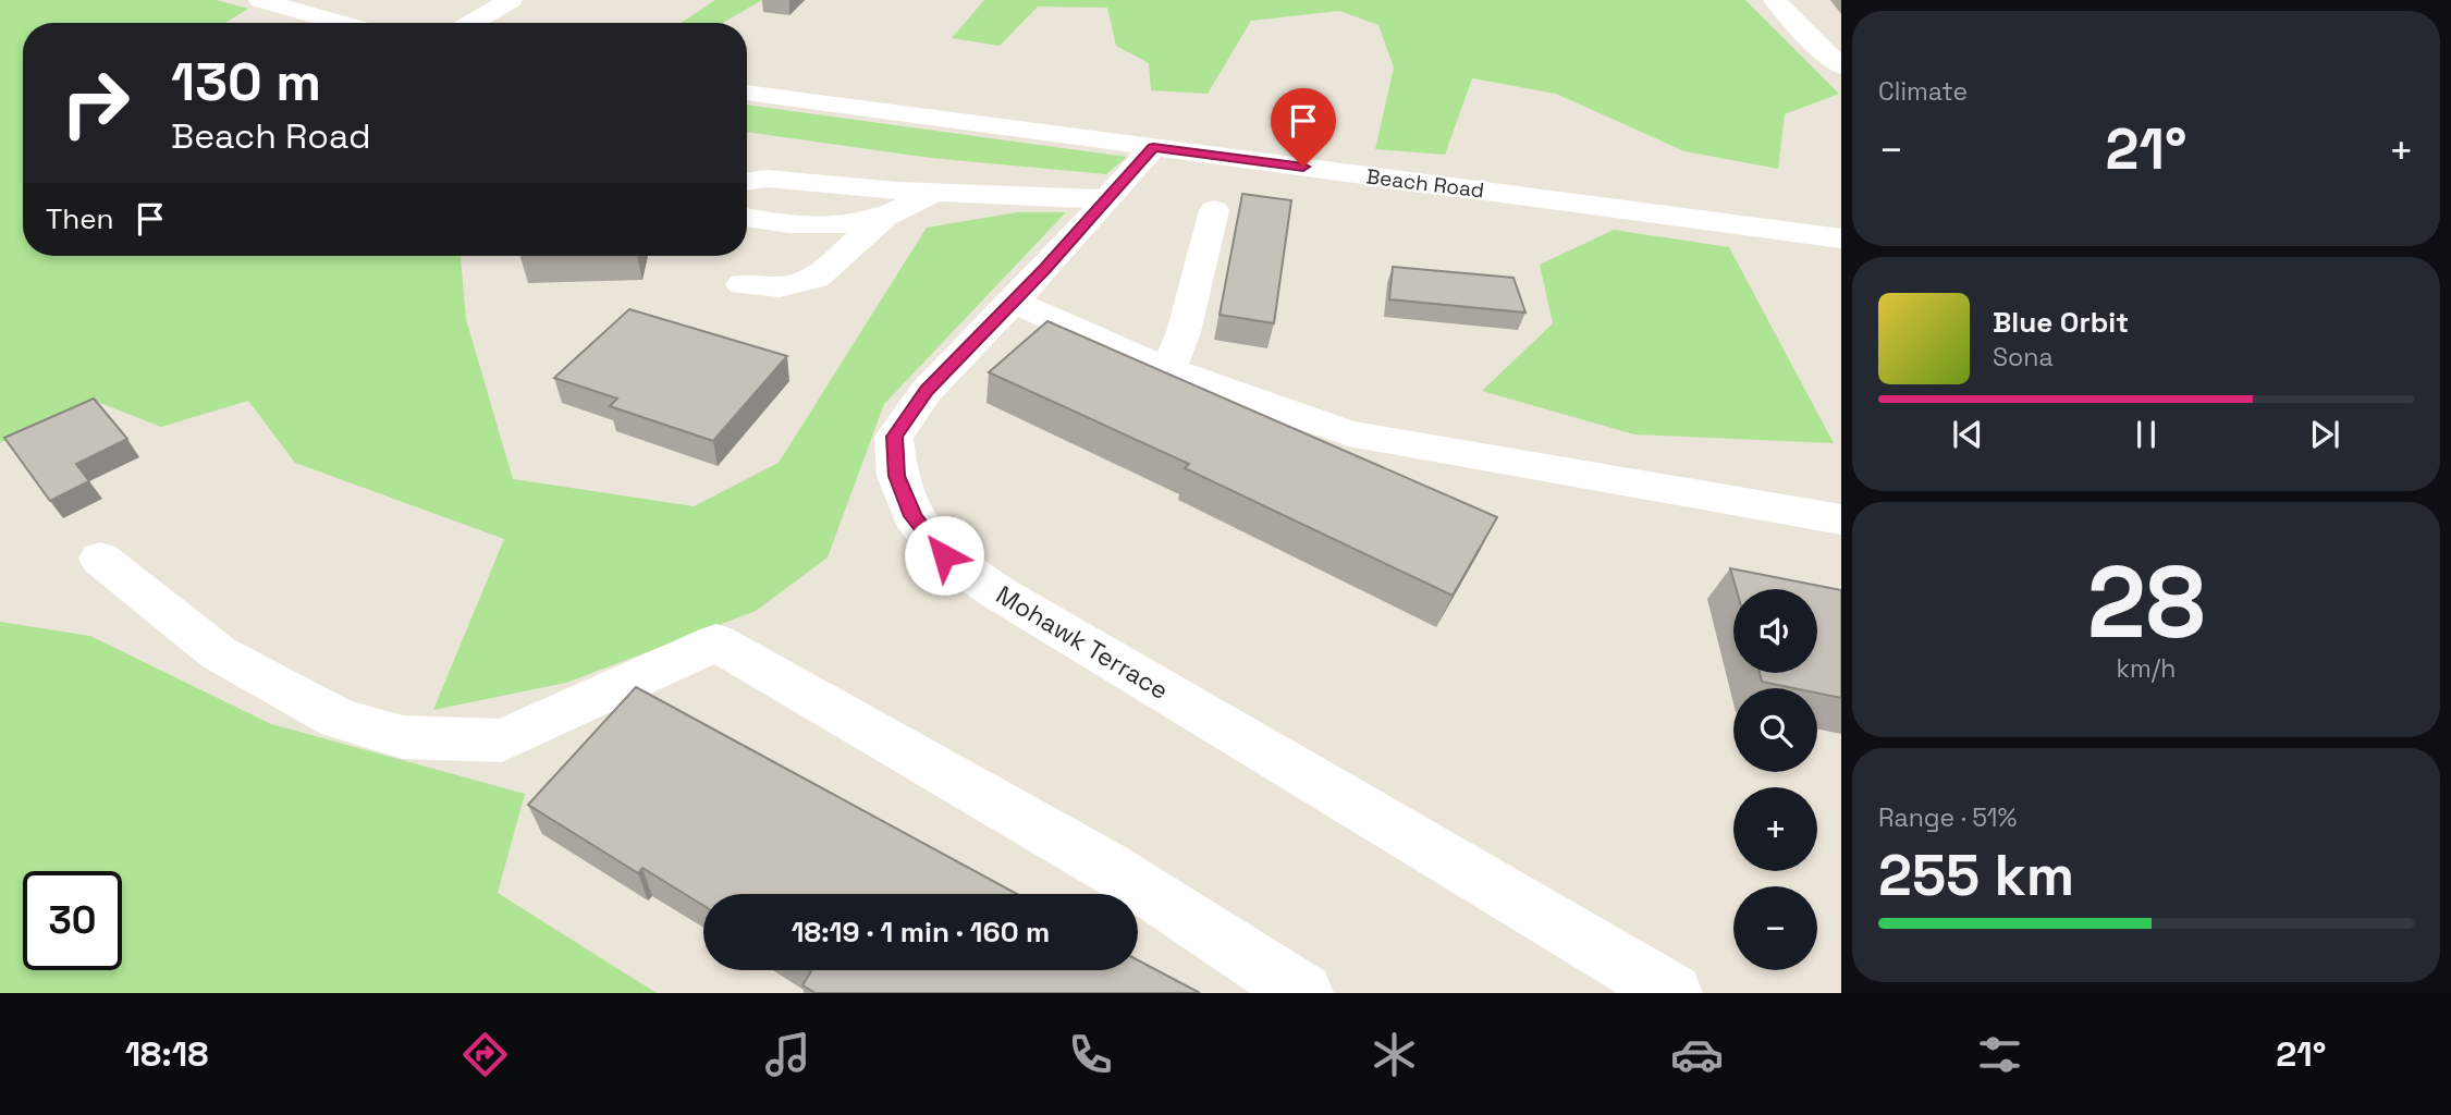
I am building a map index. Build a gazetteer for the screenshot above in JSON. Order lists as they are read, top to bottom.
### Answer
{
  "streets": {
    "street": ["Beach Road", "Mohawk Terrace"]
  },
  "crossings": [
    ["Beach Road", "Mohawk Terrace"]
  ],
  "page": {
    "tile": [
      "Climate",
      ["28", "km/h"],
      ["Range · 51%", "255 km"]
    ],
    "turn": ["130 m", "Beach Road"],
    "heat": ["−", "21°", "+"],
    "then": "Then",
    "song": ["Blue Orbit", "Sona"],
    "map_buttons": ["+", "−"],
    "limit": "30",
    "trip": "18:19 · 1 min · 160 m",
    "tabs": ["18:18", "21°"]
  }
}
